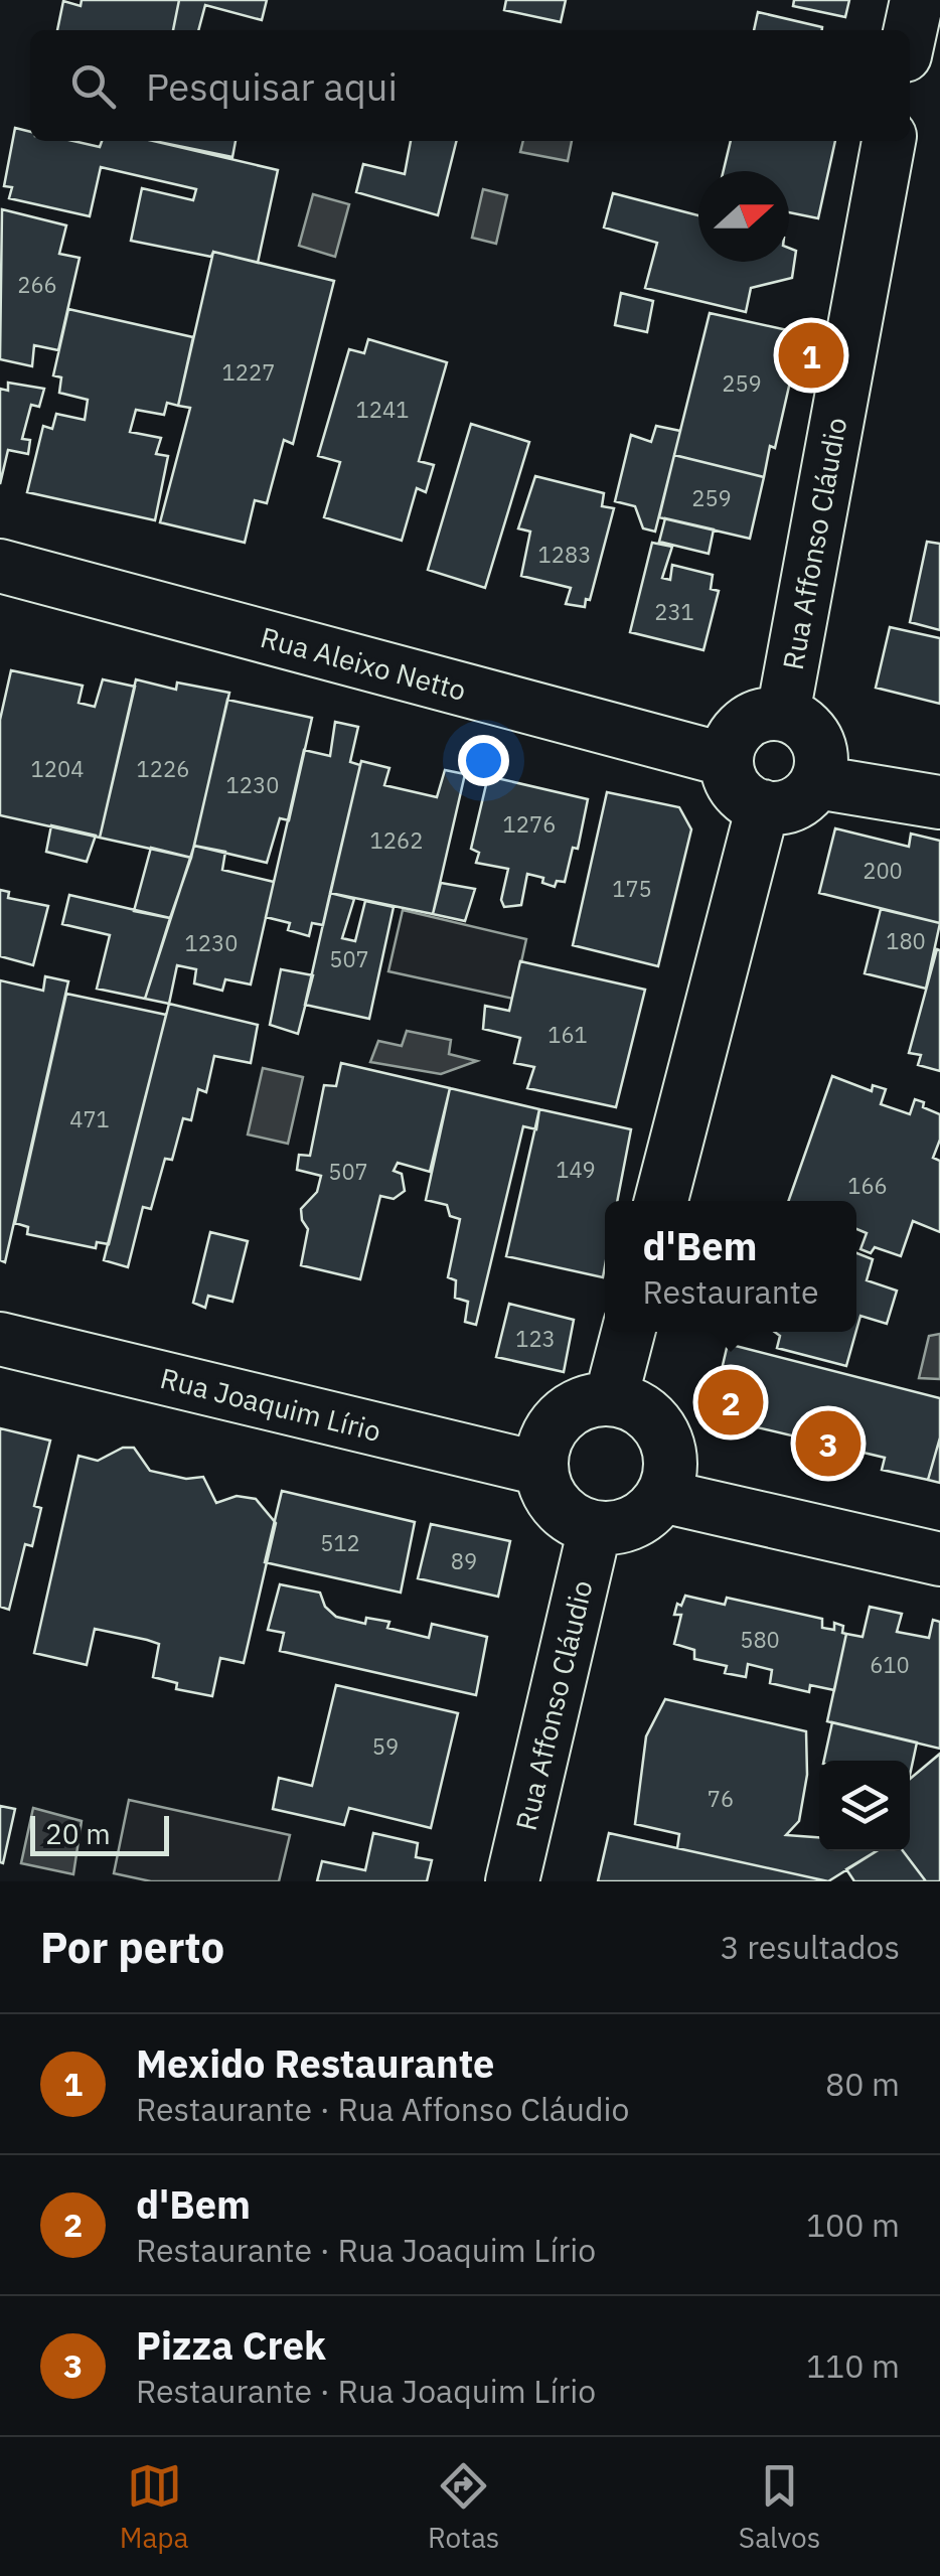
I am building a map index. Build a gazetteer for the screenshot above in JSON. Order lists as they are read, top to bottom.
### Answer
{
  "streets": {
    "street": ["Rua Affonso Cláudio", "Rua Aleixo Netto", "Rua Joaquim Lírio"]
  },
  "crossings": [
    ["Rua Affonso Cláudio", "Rua Aleixo Netto"],
    ["Rua Affonso Cláudio", "Rua Joaquim Lírio"]
  ],
  "house_numbers": [
    "266",
    "1227",
    "259",
    "1241",
    "259",
    "1283",
    "231",
    "1204",
    "1226",
    "1230",
    "1276",
    "1262",
    "200",
    "175",
    "180",
    "1230",
    "507",
    "161",
    "471",
    "149",
    "507",
    "166",
    "123",
    "512",
    "89",
    "580",
    "610",
    "59",
    "76"
  ],
  "scale_bar": "20 m",
  "north": "right",
  "page": {
    "search": "Pesquisar aqui",
    "pins": ["1", "2", "3"],
    "popup": ["d'Bem", "Restaurante"],
    "scale": "20 m",
    "heading": ["Por perto", "3 resultados"],
    "list": [
      {
        "mark": "1",
        "name": "Mexido Restaurante",
        "note": "Restaurante · Rua Affonso Cláudio",
        "value": "80 m"
      },
      {
        "mark": "2",
        "name": "d'Bem",
        "note": "Restaurante · Rua Joaquim Lírio",
        "value": "100 m"
      },
      {
        "mark": "3",
        "name": "Pizza Crek",
        "note": "Restaurante · Rua Joaquim Lírio",
        "value": "110 m"
      }
    ],
    "nav": ["Mapa", "Rotas", "Salvos"]
  }
}
